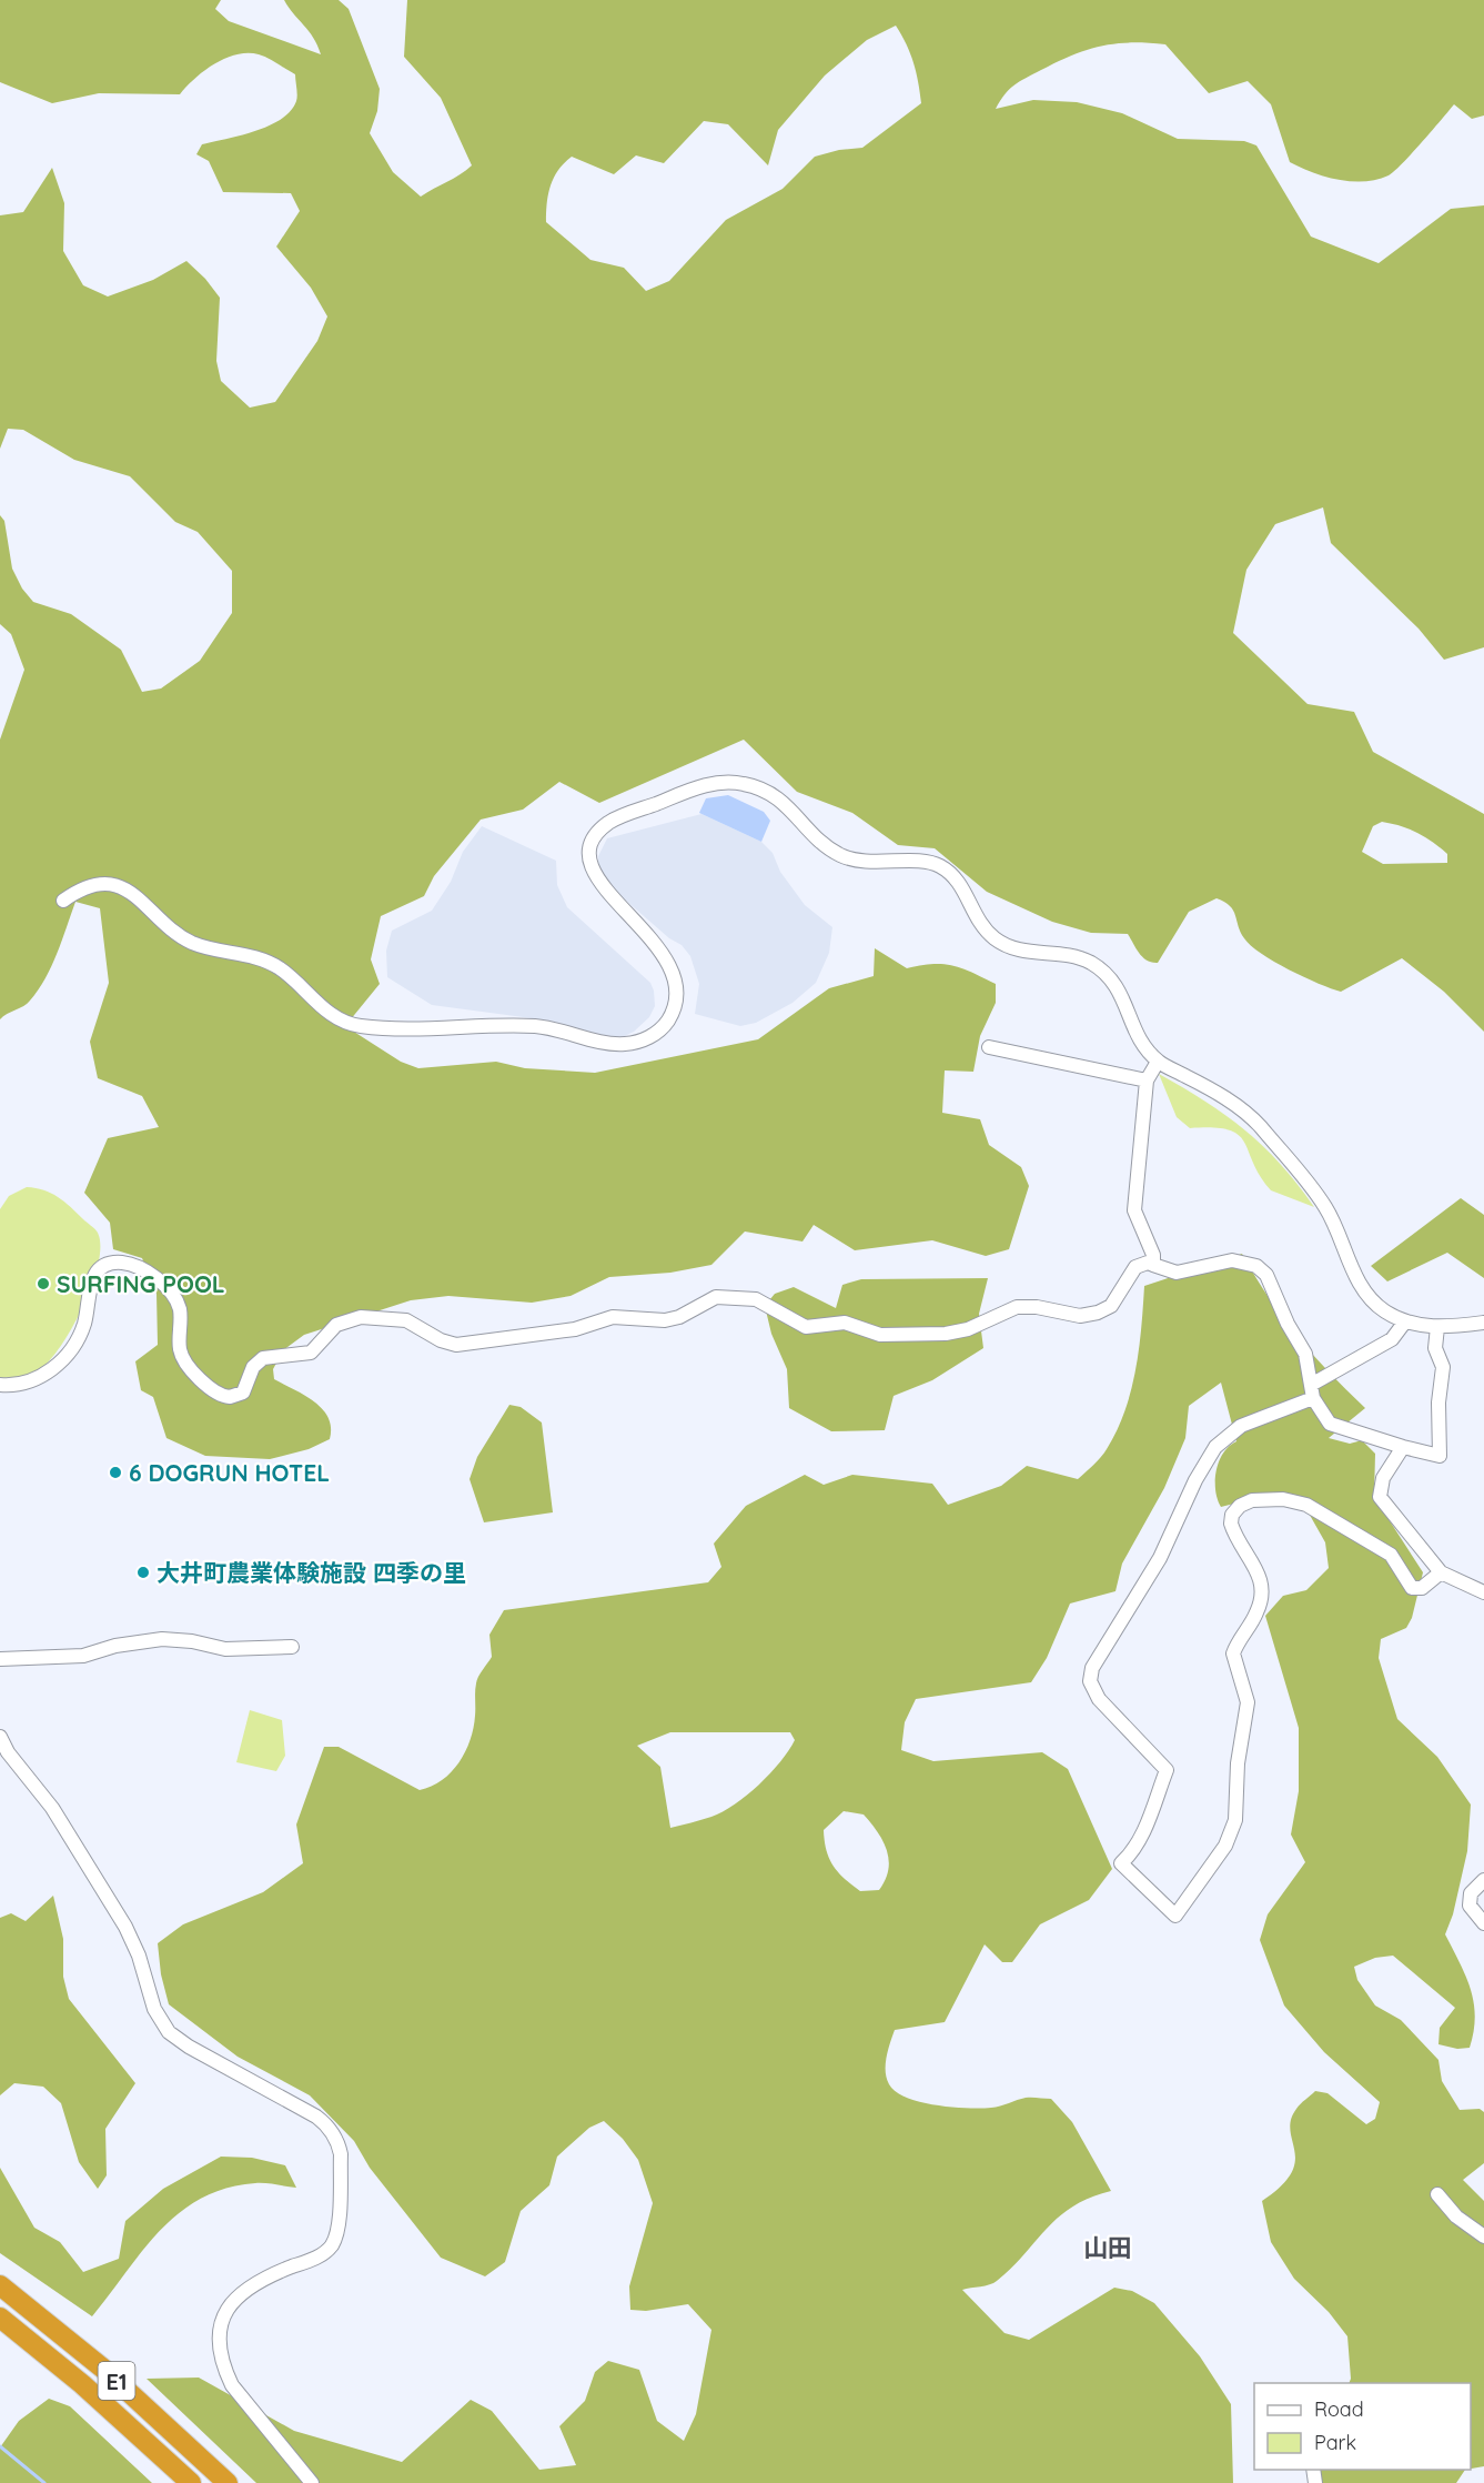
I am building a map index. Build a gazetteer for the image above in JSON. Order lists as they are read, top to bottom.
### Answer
{
  "streets": {
    "highway": ["E1"]
  },
  "districts": ["山田"],
  "places": ["SURFING POOL", "6 DOGRUN HOTEL", "大井町農業体験施設 四季の里"],
  "legend": ["Road", "Park"]
}
